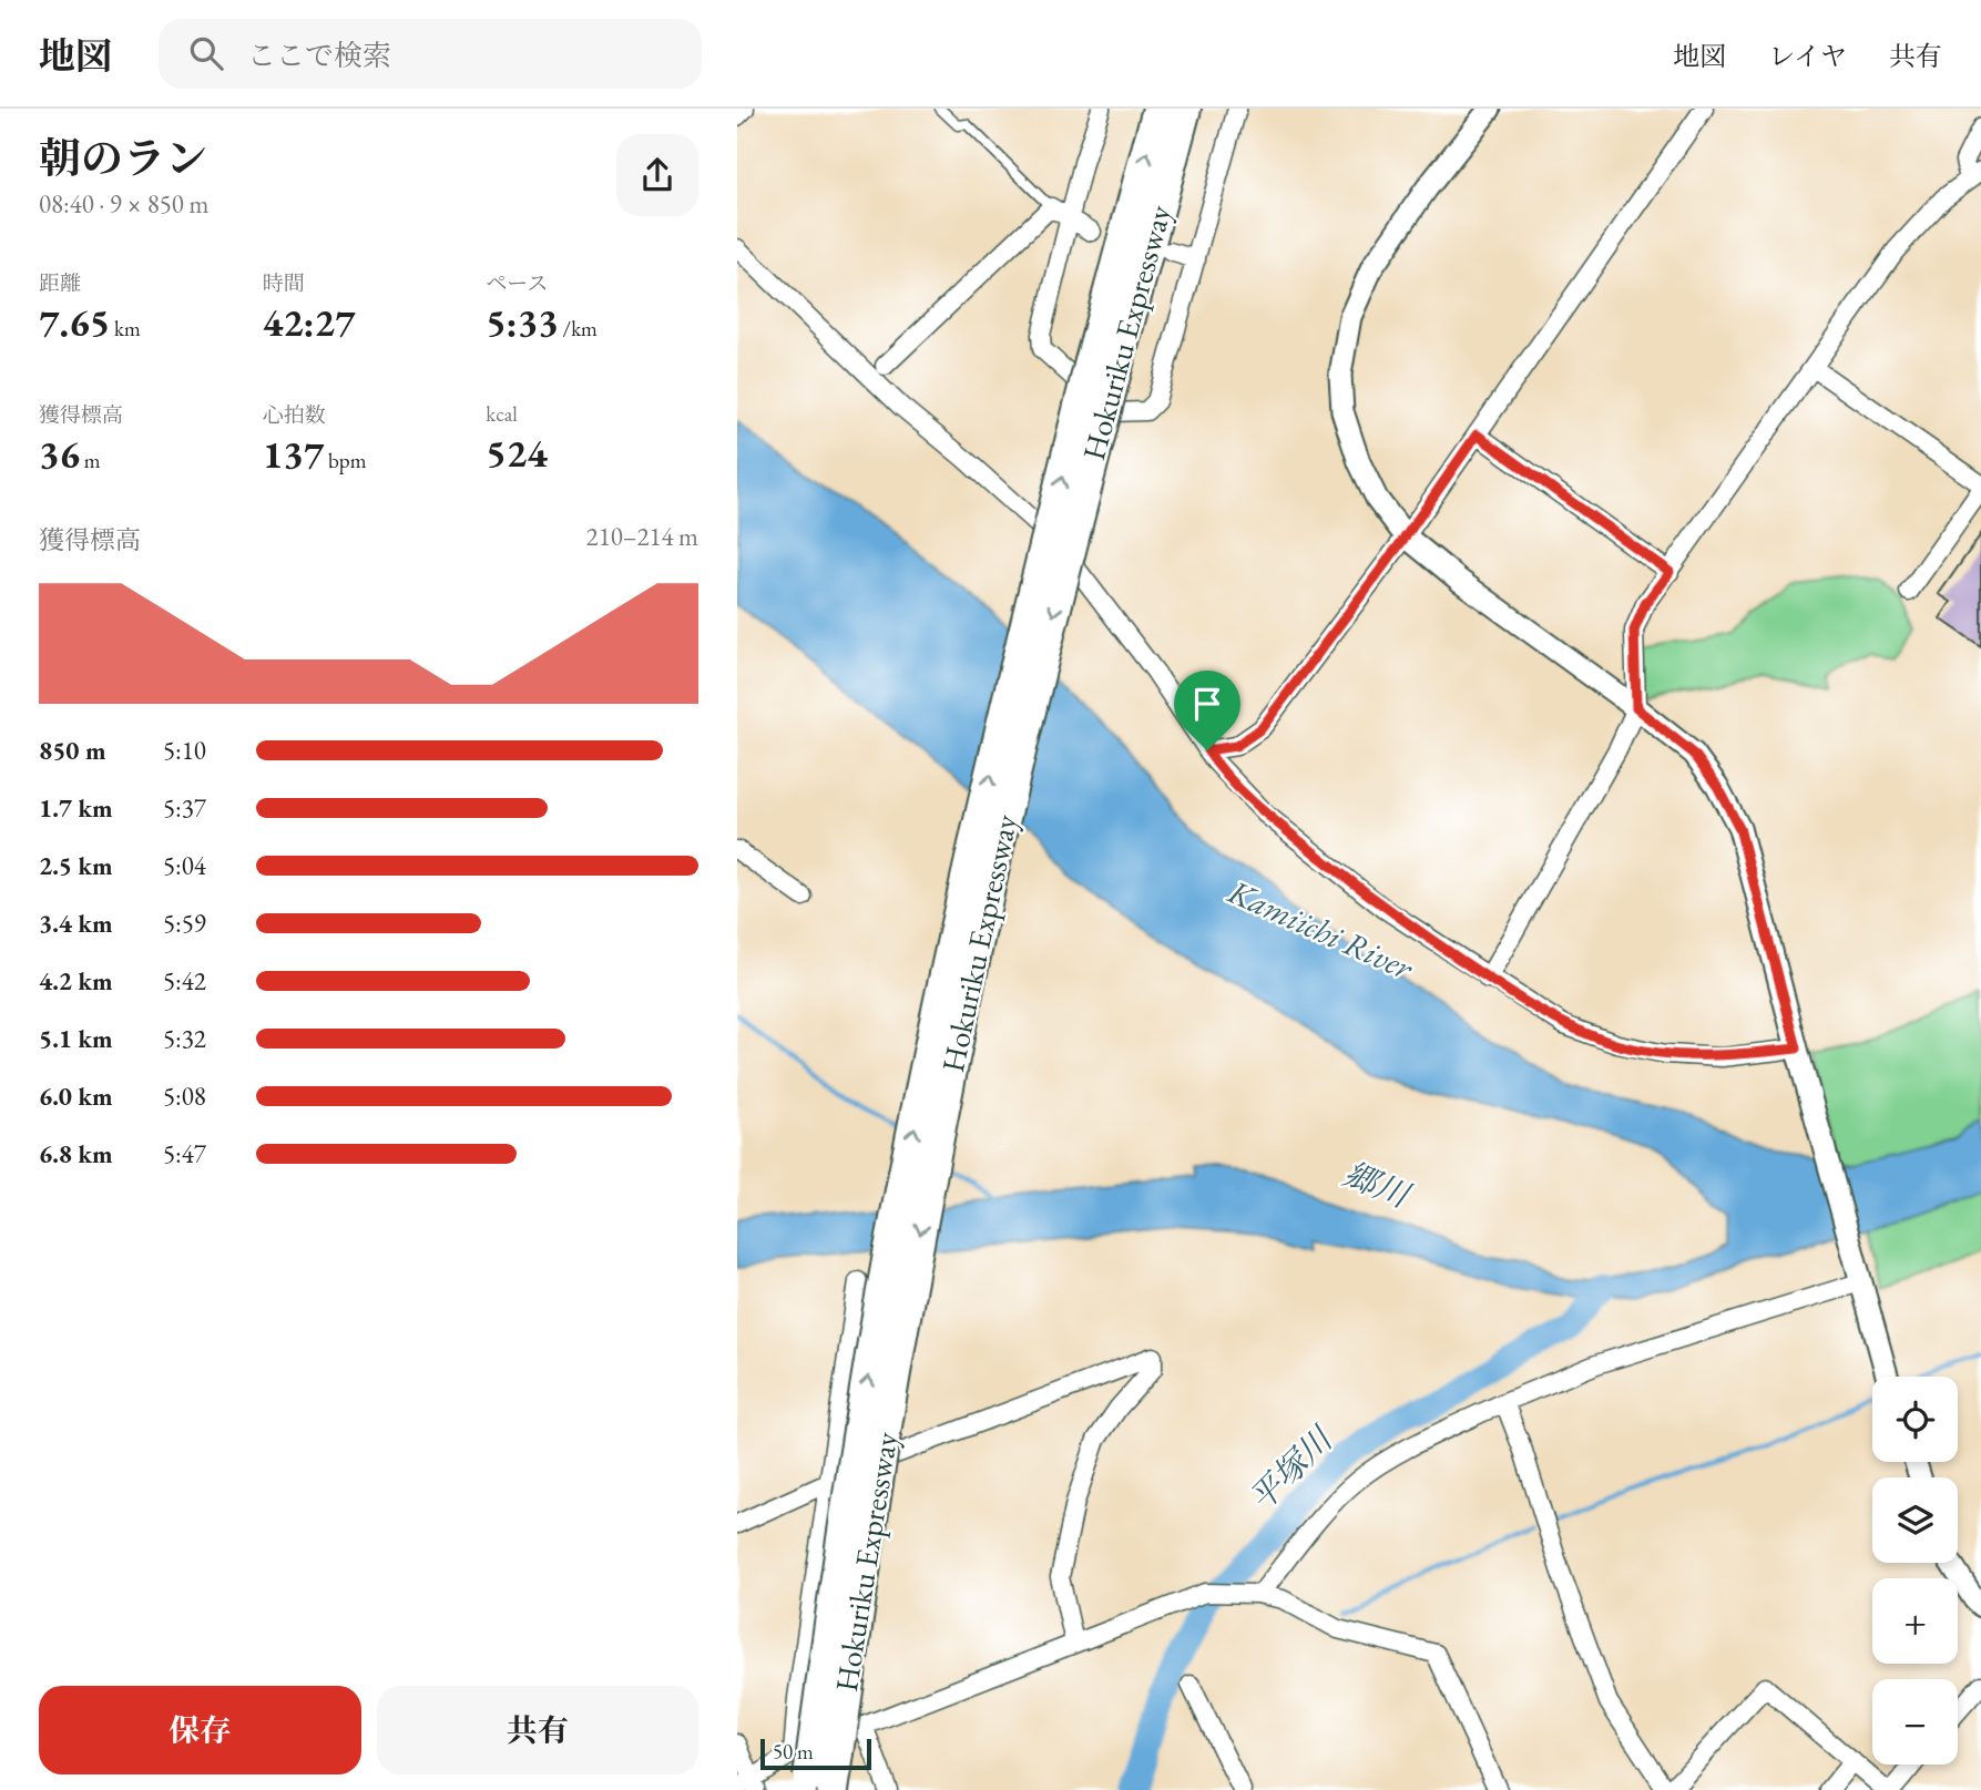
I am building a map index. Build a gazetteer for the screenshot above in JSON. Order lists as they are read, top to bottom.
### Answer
{
  "streets": {
    "highway": ["Hokuriku Expressway"]
  },
  "water": ["Kamiichi River", "郷川", "平塚川"],
  "scale_bar": "50 m",
  "page": {
    "header": "地図",
    "search": "ここで検索",
    "nav": ["地図", "レイヤ", "共有"],
    "heading": ["朝のラン", "08:40 · 9 × 850 m"],
    "stats": [
      ["距離", "7.65 km"],
      ["時間", "42:27"],
      ["ペース", "5:33 /km"],
      ["獲得標高", "36 m"],
      ["心拍数", "137 bpm"],
      ["kcal", "524"]
    ],
    "chart": ["獲得標高", "210–214 m"],
    "list": [
      {
        "name": "850 m",
        "note": "5:10"
      },
      {
        "name": "1.7 km",
        "note": "5:37"
      },
      {
        "name": "2.5 km",
        "note": "5:04"
      },
      {
        "name": "3.4 km",
        "note": "5:59"
      },
      {
        "name": "4.2 km",
        "note": "5:42"
      },
      {
        "name": "5.1 km",
        "note": "5:32"
      },
      {
        "name": "6.0 km",
        "note": "5:08"
      },
      {
        "name": "6.8 km",
        "note": "5:47"
      }
    ],
    "map_buttons": ["+", "−"],
    "buttons": ["保存", "共有"],
    "scale": "50 m"
  }
}
